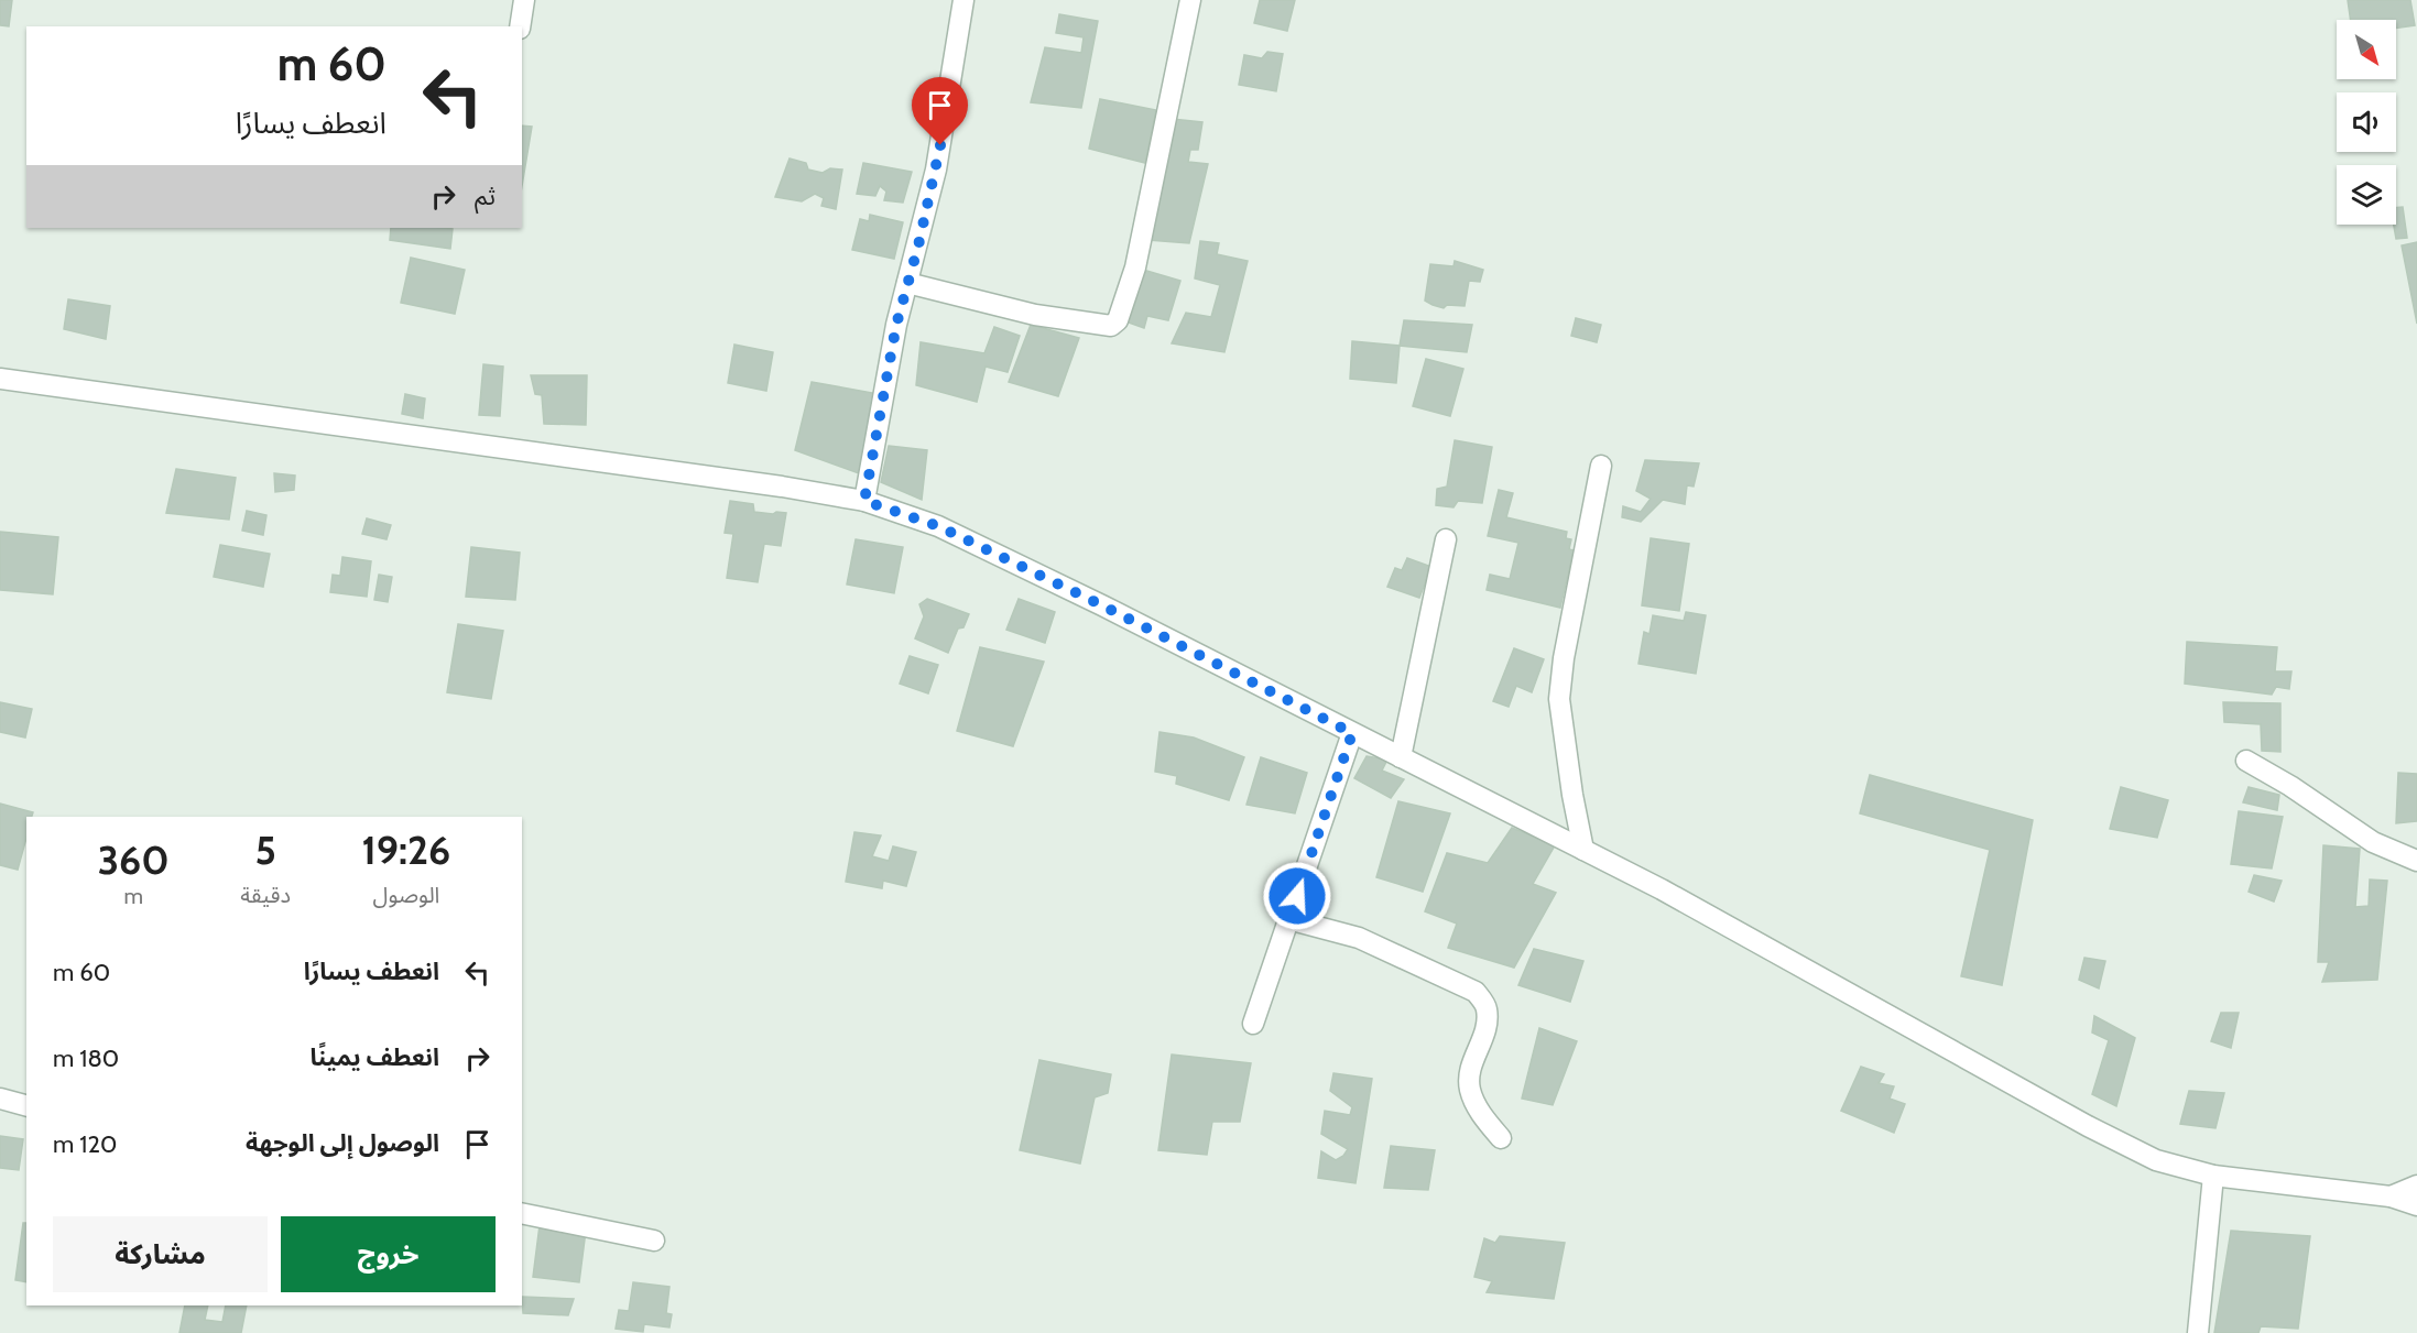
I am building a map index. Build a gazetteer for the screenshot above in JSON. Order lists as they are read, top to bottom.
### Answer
{
  "north": "bottom right",
  "page": {
    "turn": ["60 m", "انعطف يسارًا"],
    "then": "ثم",
    "eta": [
      "19:26",
      "الوصول",
      "5",
      "دقيقة",
      "360",
      "m"
    ],
    "list": [
      {
        "name": "انعطف يسارًا",
        "value": "60 m"
      },
      {
        "name": "انعطف يمينًا",
        "value": "180 m"
      },
      {
        "name": "الوصول إلى الوجهة",
        "value": "120 m"
      }
    ],
    "buttons": ["خروج", "مشاركة"]
  }
}
